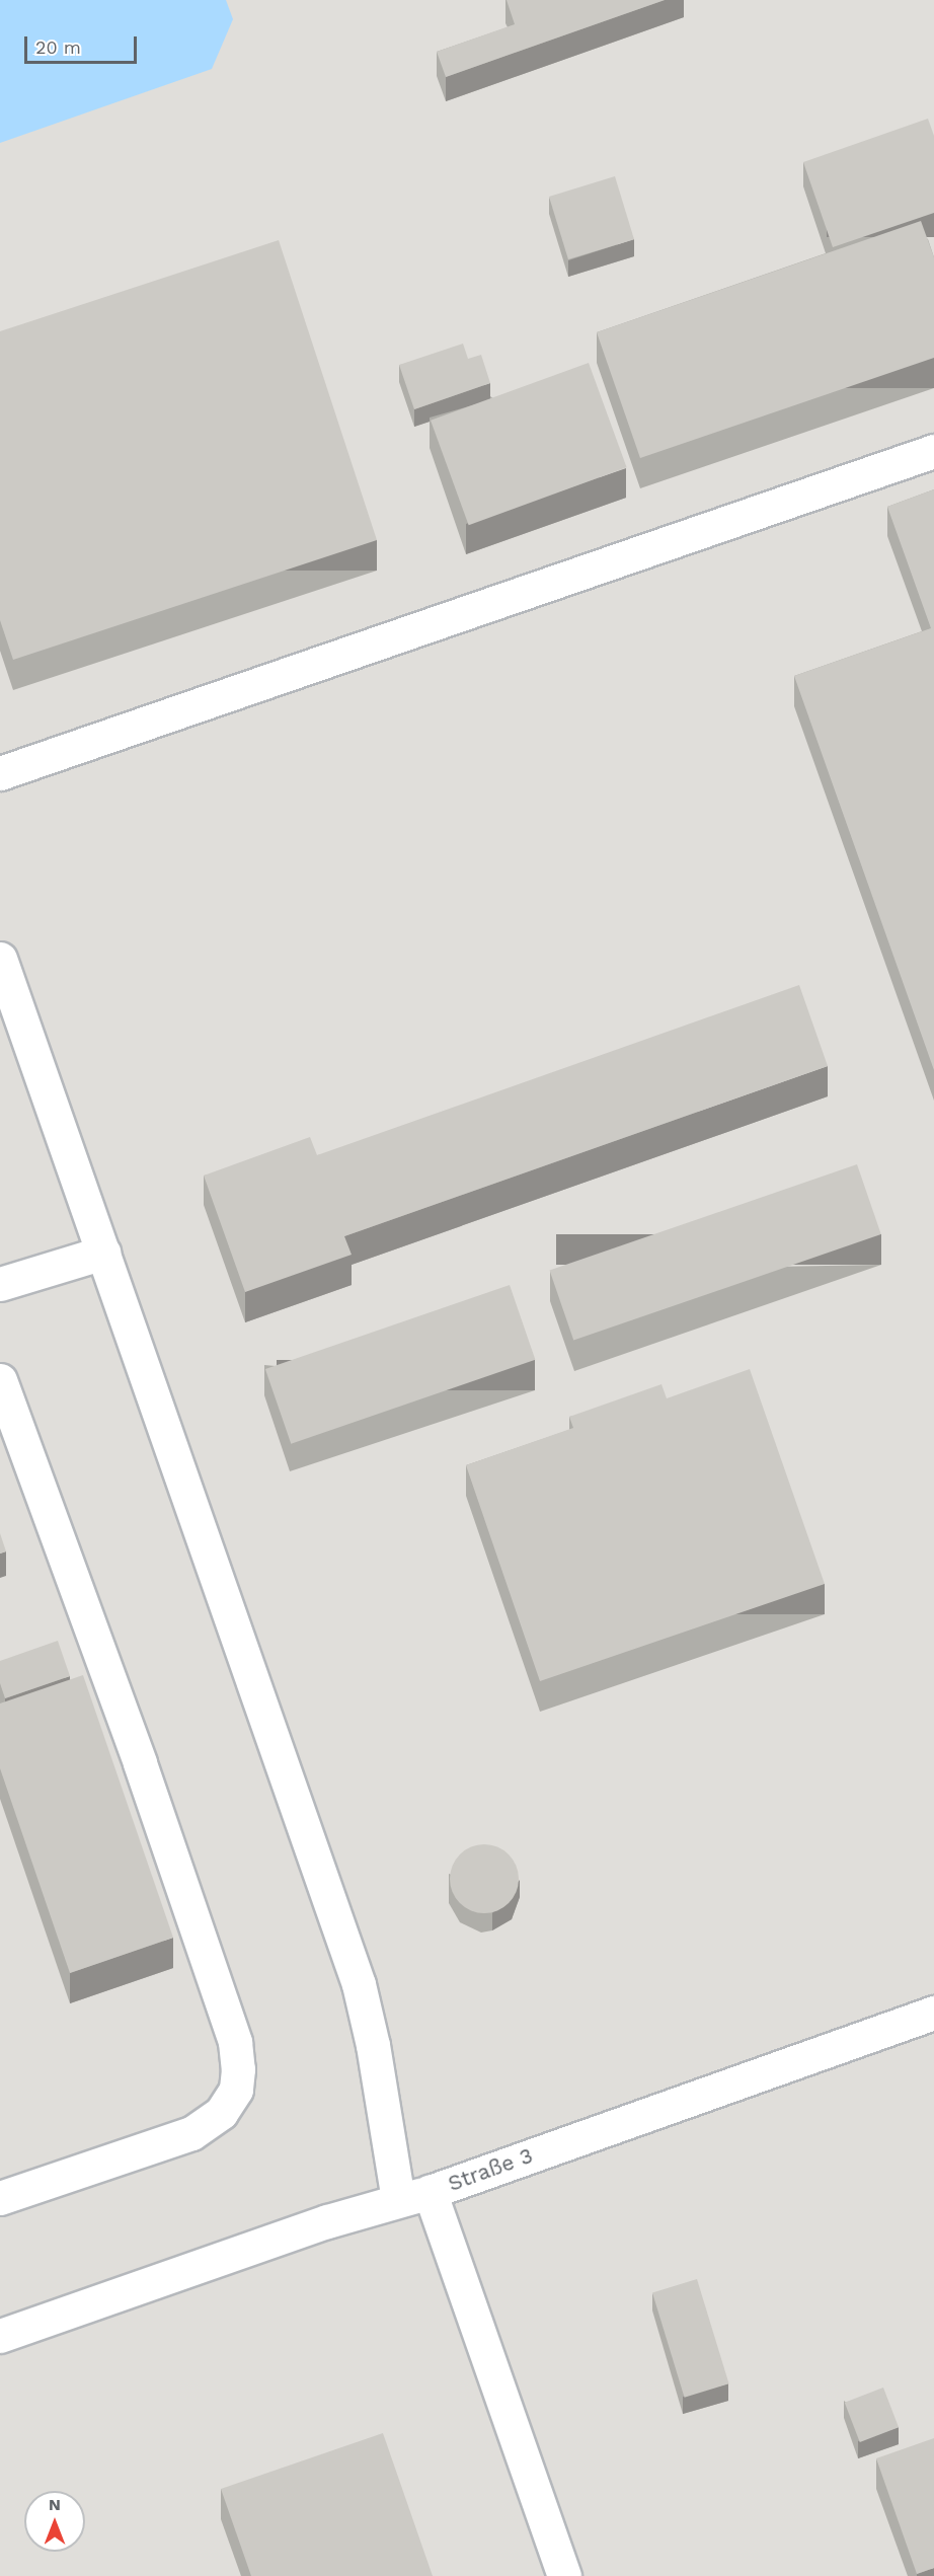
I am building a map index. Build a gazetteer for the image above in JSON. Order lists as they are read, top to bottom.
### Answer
{
  "streets": {
    "lane": ["Straße 3"]
  },
  "scale_bar": "20 m",
  "north": "top"
}
